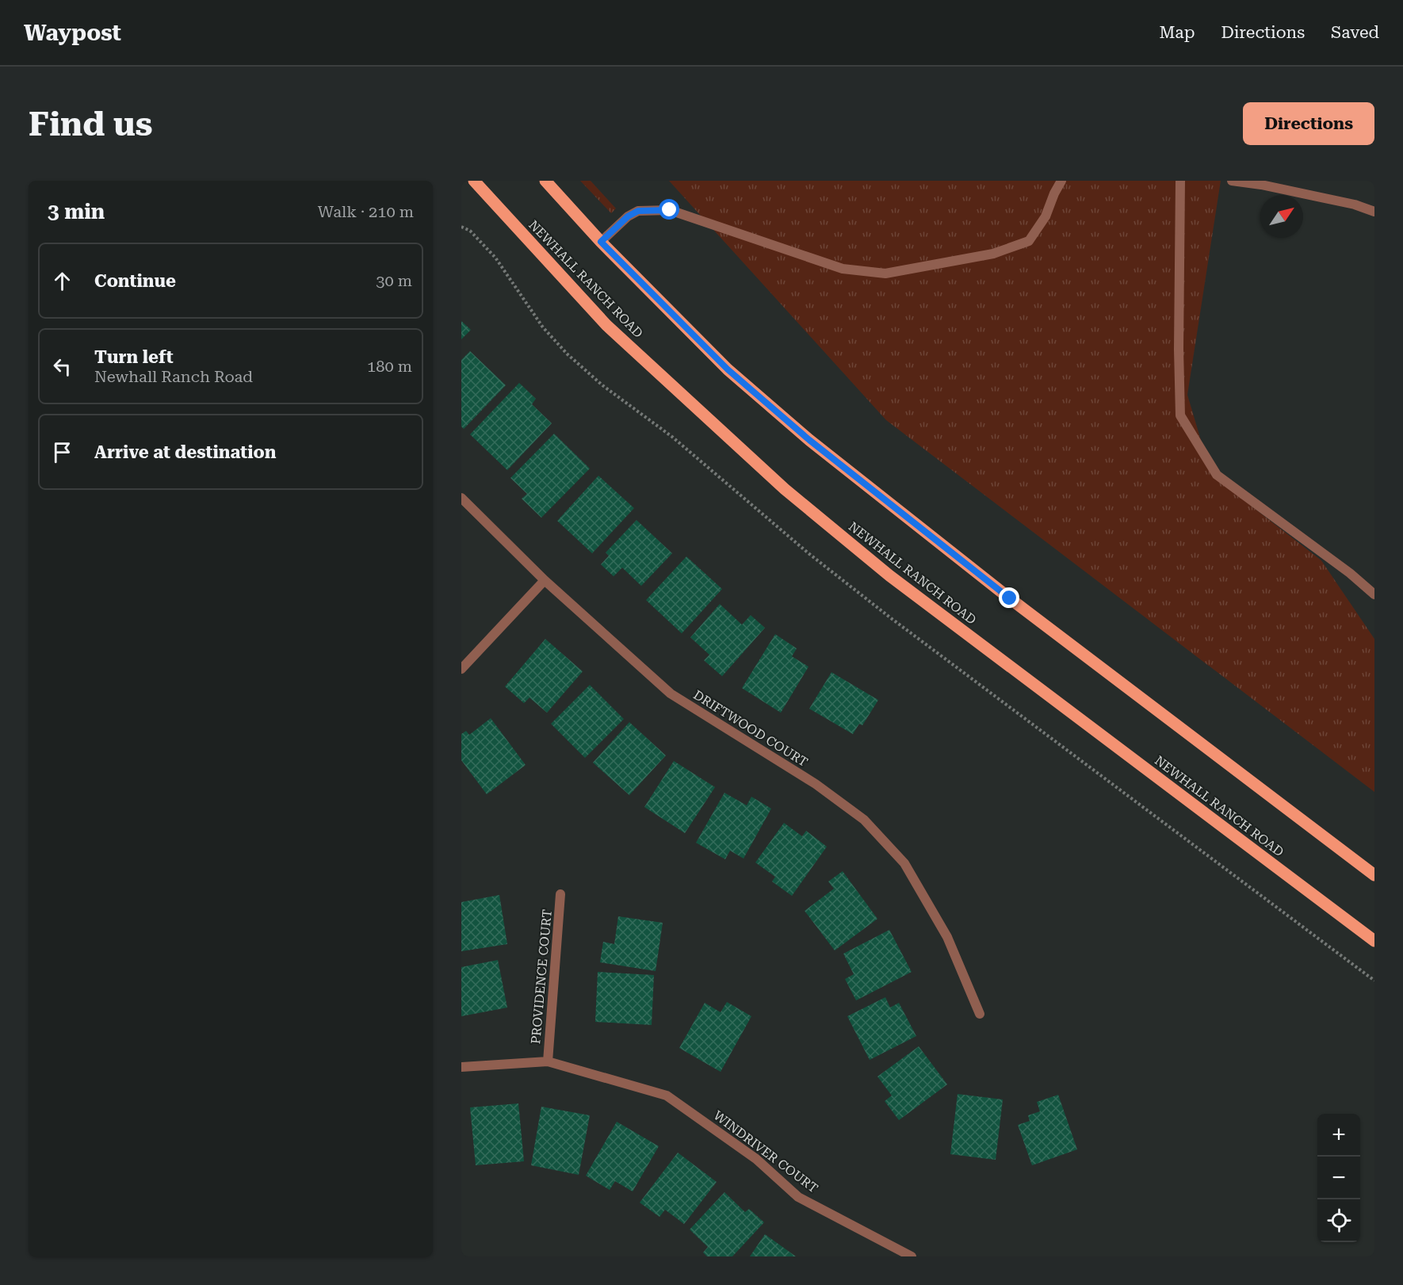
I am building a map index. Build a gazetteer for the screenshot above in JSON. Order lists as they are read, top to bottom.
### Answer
{
  "streets": {
    "main road": ["NEWHALL RANCH ROAD"],
    "street": ["DRIFTWOOD COURT", "PROVIDENCE COURT", "WINDRIVER COURT"]
  },
  "crossings": [
    ["PROVIDENCE COURT", "WINDRIVER COURT"]
  ],
  "north": "top right",
  "page": {
    "header": "Waypost",
    "nav": ["Map", "Directions", "Saved"],
    "buttons": "Directions",
    "title": "Find us",
    "heading": ["3 min", "Walk · 210 m"],
    "list": [
      ["Continue", "30 m"],
      ["Turn left", "Newhall Ranch Road", "180 m"],
      "Arrive at destination"
    ],
    "map_buttons": ["+", "−"]
  }
}
